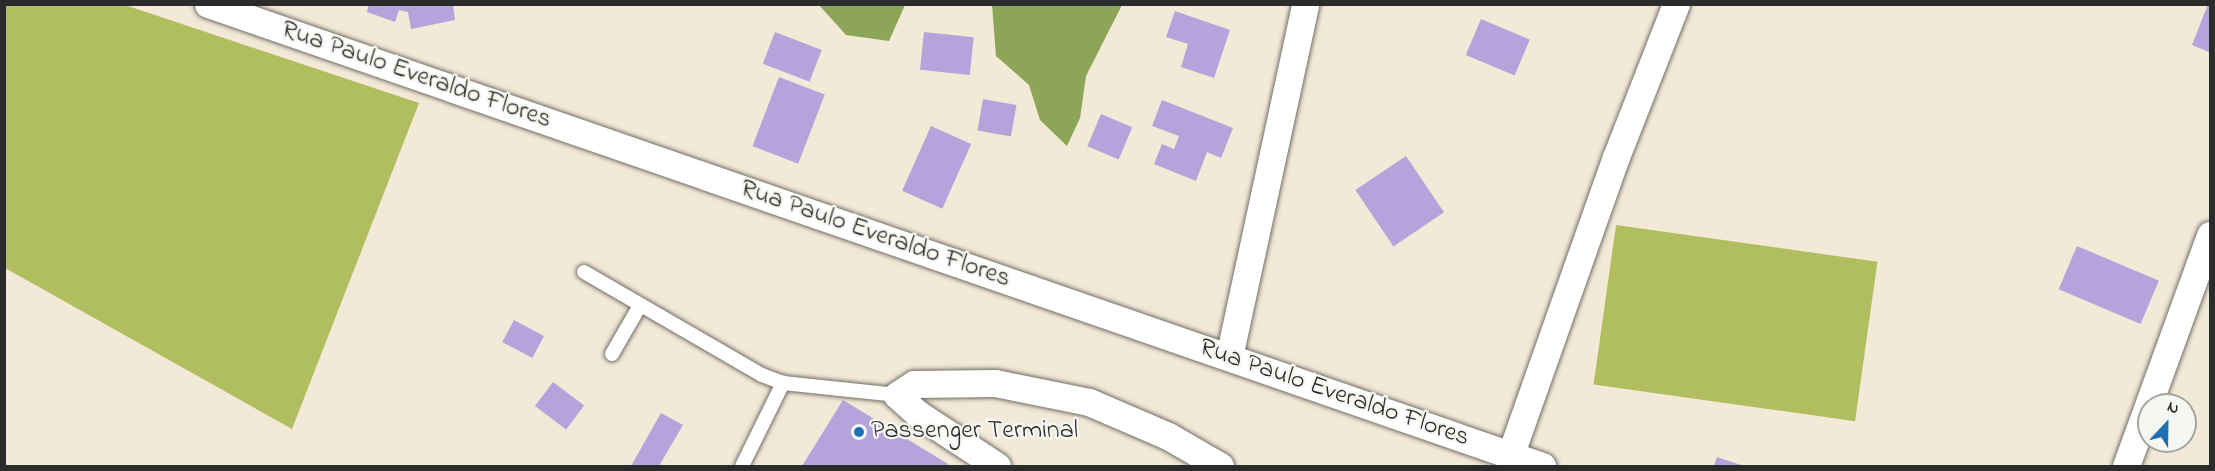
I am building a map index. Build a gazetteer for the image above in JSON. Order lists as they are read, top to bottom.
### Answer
{
  "streets": {
    "street": ["Rua Paulo Everaldo Flores"]
  },
  "places": ["Passenger Terminal"],
  "north": "top"
}
